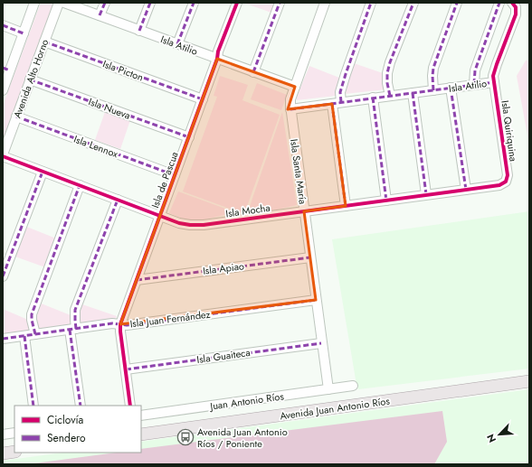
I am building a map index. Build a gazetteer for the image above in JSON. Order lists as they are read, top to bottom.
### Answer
{
  "streets": {
    "main road": ["Avenida Juan Antonio Ríos"],
    "street": [
      "Isla Atilio",
      "Isla Picton",
      "Avenida Alto Horno",
      "Isla Nueva",
      "Isla Quiriquina",
      "Isla Lennox",
      "Isla Santa María",
      "Isla de Pascua",
      "Isla Mocha",
      "Isla Apiao",
      "Isla Juan Fernández",
      "Isla Guaiteca",
      "Juan Antonio Ríos"
    ]
  },
  "crossings": [
    ["Isla Atilio", "Isla Quiriquina"],
    ["Isla Atilio", "Isla Santa María"],
    ["Isla Atilio", "Isla de Pascua"],
    ["Isla Picton", "Avenida Alto Horno"],
    ["Isla Picton", "Isla de Pascua"],
    ["Avenida Alto Horno", "Isla Nueva"],
    ["Avenida Alto Horno", "Isla Lennox"],
    ["Avenida Alto Horno", "Isla Mocha"],
    ["Isla Nueva", "Isla de Pascua"],
    ["Isla Quiriquina", "Isla Mocha"],
    ["Isla Lennox", "Isla de Pascua"],
    ["Isla Santa María", "Isla Mocha"],
    ["Isla Santa María", "Isla Apiao"],
    ["Isla Santa María", "Isla Juan Fernández"],
    ["Isla Santa María", "Isla Guaiteca"],
    ["Isla Santa María", "Juan Antonio Ríos"],
    ["Isla de Pascua", "Isla Mocha"],
    ["Isla de Pascua", "Isla Apiao"],
    ["Isla de Pascua", "Isla Juan Fernández"],
    ["Isla de Pascua", "Isla Guaiteca"]
  ],
  "places": {
    "bus stop": ["Avenida Juan Antonio Ríos / Poniente"]
  },
  "legend": ["Ciclovía", "Sendero"],
  "north": "bottom left"
}
